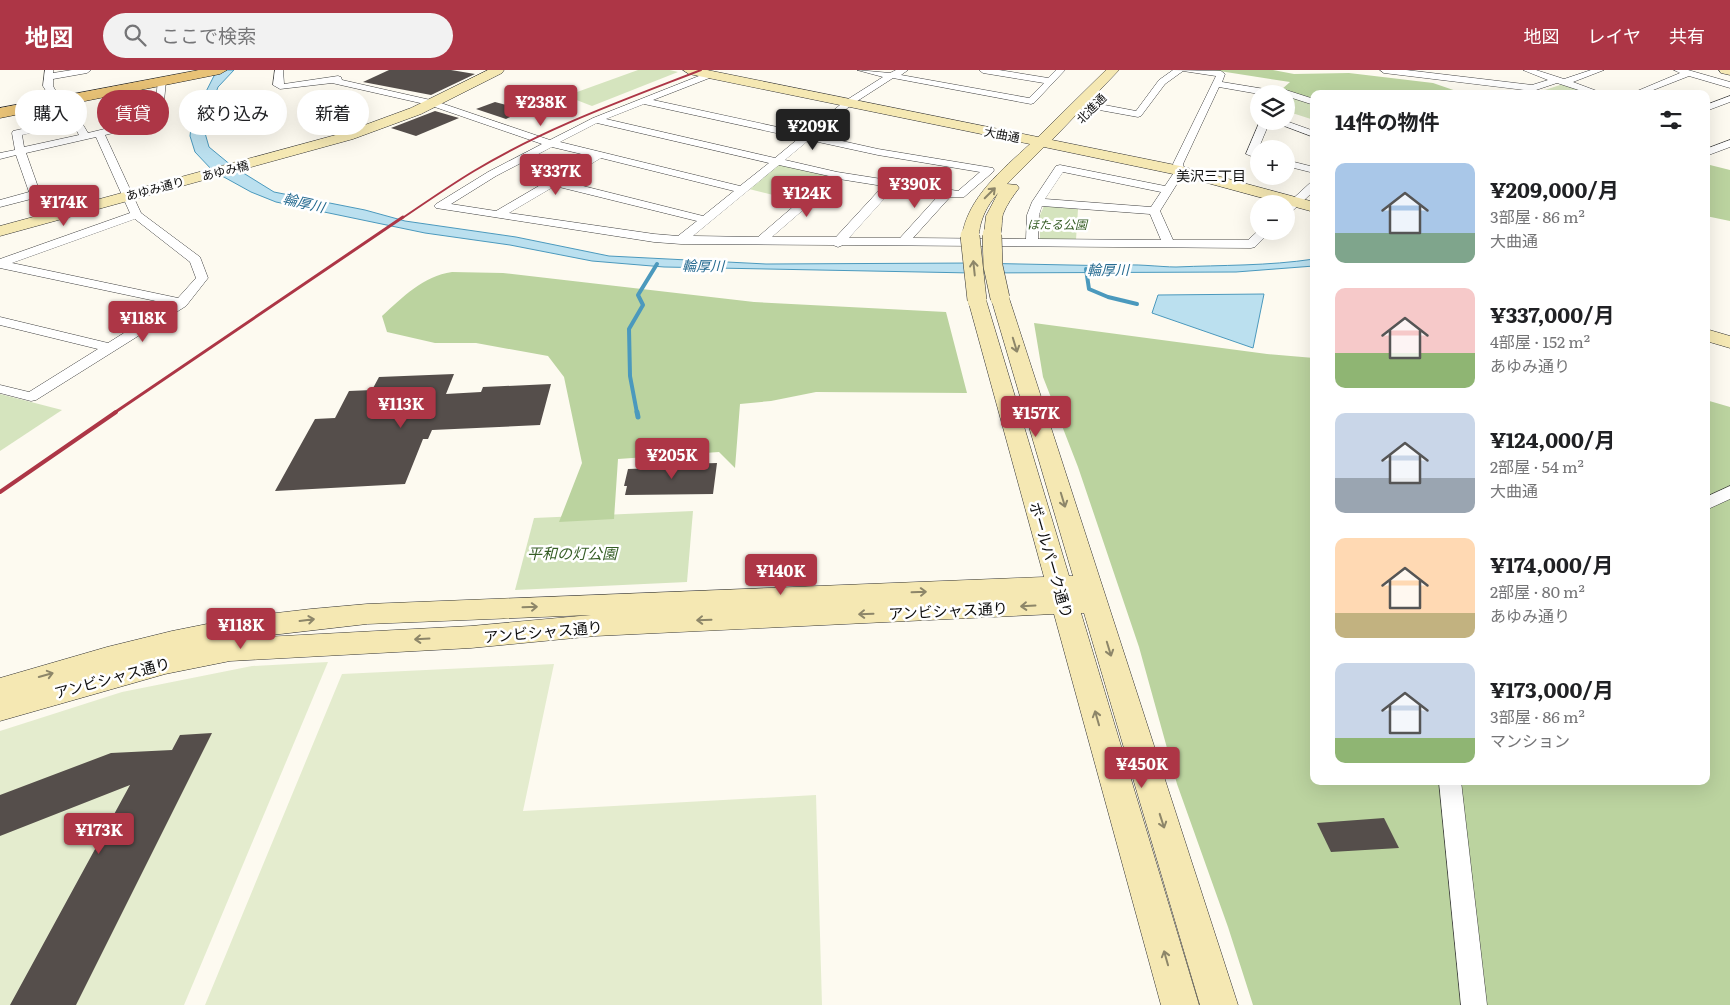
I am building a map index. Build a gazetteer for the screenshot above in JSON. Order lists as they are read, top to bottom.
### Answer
{
  "streets": {
    "street": [
      "北進通",
      "大曲通",
      "あゆみ橋",
      "あゆみ通り",
      "ボールパーク通り",
      "アンビシャス通り"
    ]
  },
  "crossings": [
    ["北進通", "大曲通"],
    ["北進通", "ボールパーク通り"],
    ["大曲通", "ボールパーク通り"],
    ["あゆみ橋", "あゆみ通り"],
    ["ボールパーク通り", "アンビシャス通り"]
  ],
  "districts": ["美沢三丁目"],
  "water": ["輪厚川"],
  "parks": ["ほたる公園", "平和の灯公園"],
  "page": {
    "header": "地図",
    "search": "ここで検索",
    "nav": ["地図", "レイヤ", "共有"],
    "map_buttons": ["+", "−"],
    "price": [
      "¥238K",
      "¥209K",
      "¥337K",
      "¥390K",
      "¥124K",
      "¥174K",
      "¥118K",
      "¥113K",
      "¥157K",
      "¥205K",
      "¥140K",
      "¥118K",
      "¥450K",
      "¥173K"
    ],
    "chip": [
      "購入",
      "賃貸",
      "絞り込み",
      "新着"
    ],
    "heading": "14件の物件",
    "list": [
      {
        "name": "¥209,000/月",
        "note": "3部屋 · 86 m² · 大曲通"
      },
      {
        "name": "¥337,000/月",
        "note": "4部屋 · 152 m² · あゆみ通り"
      },
      {
        "name": "¥124,000/月",
        "note": "2部屋 · 54 m² · 大曲通"
      },
      {
        "name": "¥174,000/月",
        "note": "2部屋 · 80 m² · あゆみ通り"
      },
      {
        "name": "¥173,000/月",
        "note": "3部屋 · 86 m² · マンション"
      }
    ]
  }
}
